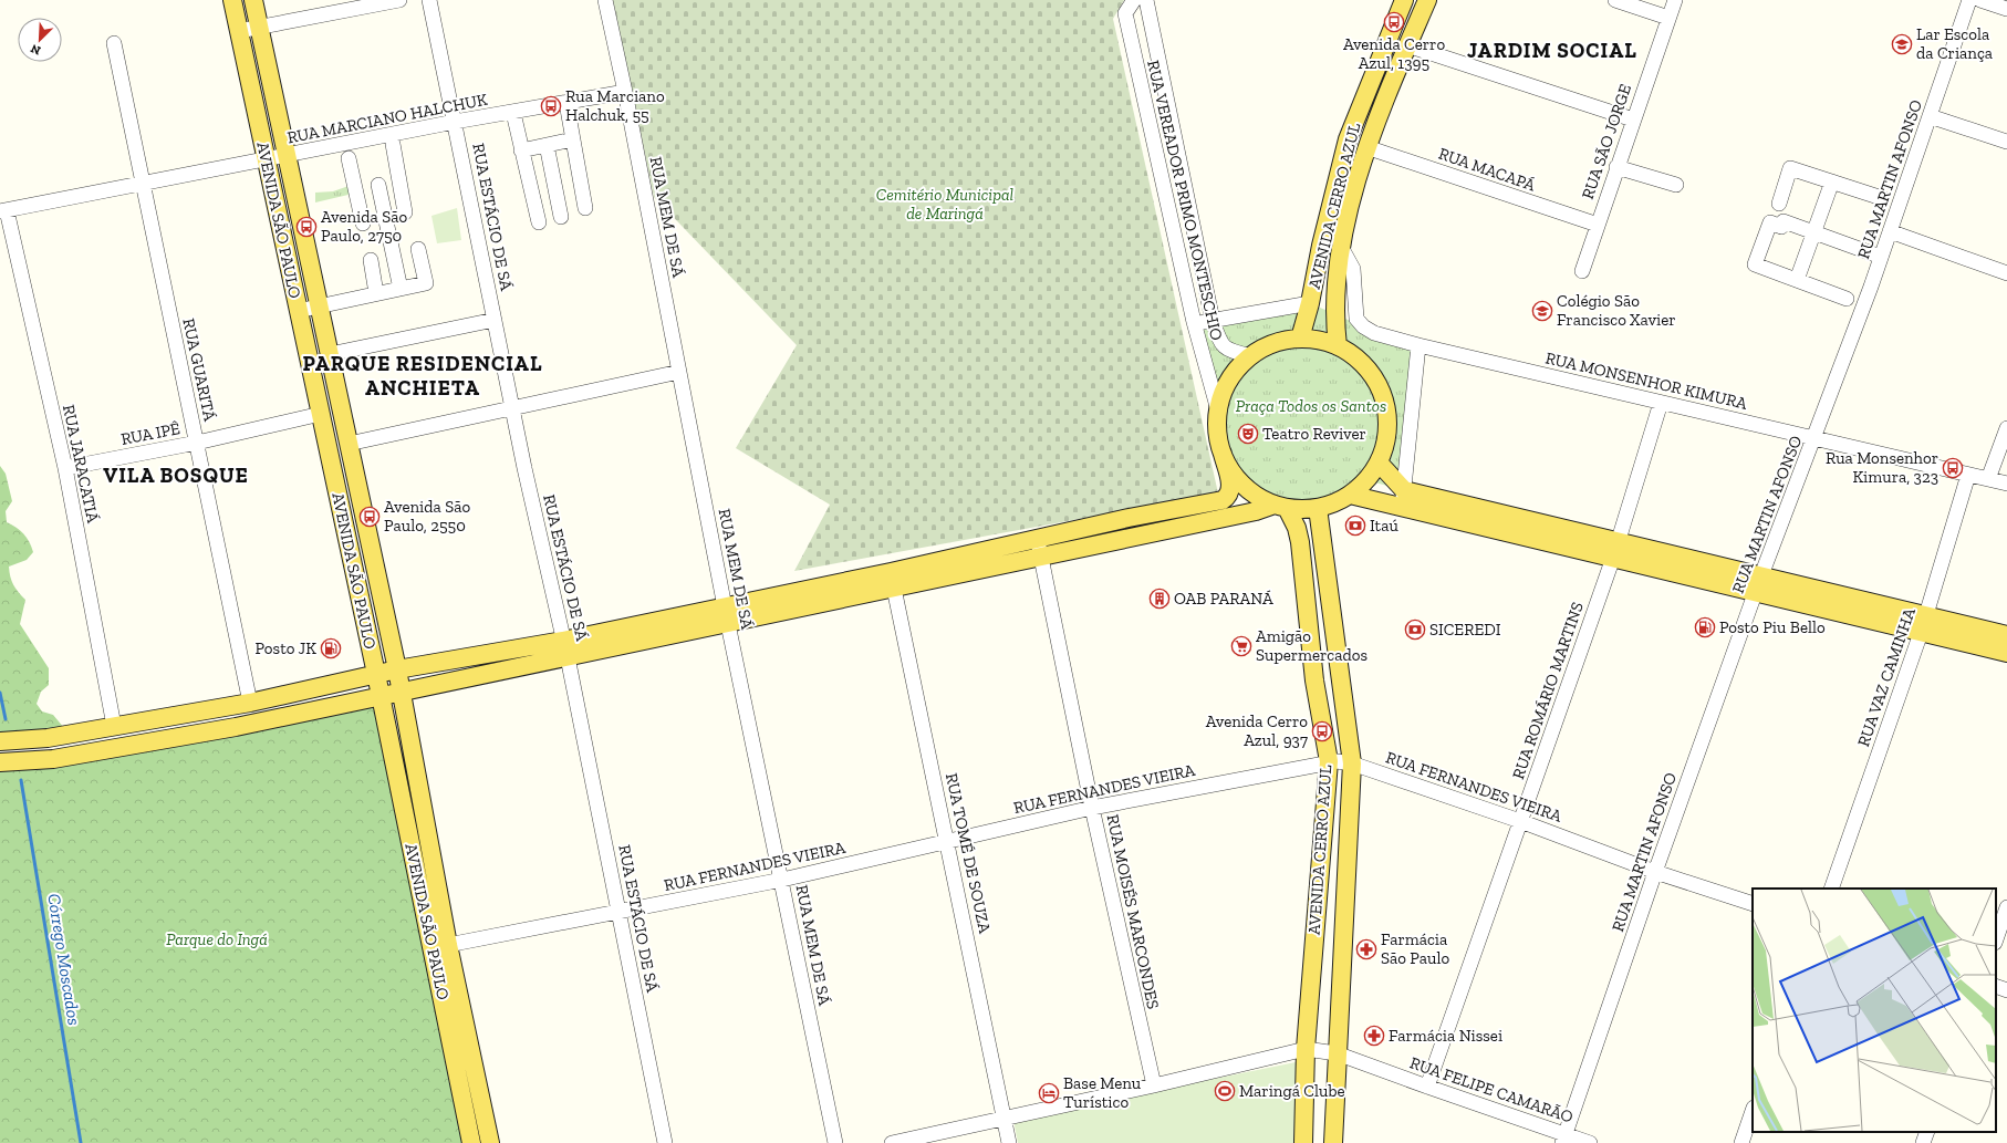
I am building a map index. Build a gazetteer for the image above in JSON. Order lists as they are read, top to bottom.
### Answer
{
  "streets": {
    "main road": ["AVENIDA CERRO AZUL", "AVENIDA SÃO PAULO"],
    "street": [
      "RUA MARCIANO HALCHUK",
      "RUA SÃO JORGE",
      "RUA MACAPÁ",
      "RUA MARTIN AFONSO",
      "RUA VEREADOR PRIMO MONTESCHIO",
      "RUA ESTÁCIO DE SÁ",
      "RUA MEM DE SÁ",
      "RUA GUARITÁ",
      "RUA MONSENHOR KIMURA",
      "RUA IPÊ",
      "RUA JARACATIÁ",
      "RUA VAZ CAMINHA",
      "RUA ROMÁRIO MARTINS",
      "RUA FERNANDES VIEIRA",
      "RUA TOMÉ DE SOUZA",
      "RUA MOISÉS MARCONDES",
      "RUA FELIPE CAMARÃO"
    ]
  },
  "crossings": [
    ["RUA MARCIANO HALCHUK", "RUA ESTÁCIO DE SÁ"],
    ["RUA MARCIANO HALCHUK", "RUA MEM DE SÁ"],
    ["RUA MARCIANO HALCHUK", "AVENIDA SÃO PAULO"],
    ["RUA MARCIANO HALCHUK", "RUA GUARITÁ"],
    ["RUA MARCIANO HALCHUK", "RUA JARACATIÁ"],
    ["RUA SÃO JORGE", "RUA MACAPÁ"],
    ["RUA MACAPÁ", "AVENIDA CERRO AZUL"],
    ["RUA MARTIN AFONSO", "RUA MONSENHOR KIMURA"],
    ["RUA MARTIN AFONSO", "RUA FERNANDES VIEIRA"],
    ["RUA MARTIN AFONSO", "RUA FELIPE CAMARÃO"],
    ["AVENIDA CERRO AZUL", "RUA MONSENHOR KIMURA"],
    ["AVENIDA CERRO AZUL", "RUA FERNANDES VIEIRA"],
    ["AVENIDA CERRO AZUL", "RUA FELIPE CAMARÃO"],
    ["RUA ESTÁCIO DE SÁ", "RUA FERNANDES VIEIRA"],
    ["RUA MEM DE SÁ", "RUA FERNANDES VIEIRA"],
    ["AVENIDA SÃO PAULO", "RUA IPÊ"],
    ["AVENIDA SÃO PAULO", "RUA FERNANDES VIEIRA"],
    ["RUA GUARITÁ", "RUA IPÊ"],
    ["RUA MONSENHOR KIMURA", "RUA VAZ CAMINHA"],
    ["RUA MONSENHOR KIMURA", "RUA ROMÁRIO MARTINS"],
    ["RUA IPÊ", "RUA JARACATIÁ"],
    ["RUA ROMÁRIO MARTINS", "RUA FERNANDES VIEIRA"],
    ["RUA ROMÁRIO MARTINS", "RUA FELIPE CAMARÃO"],
    ["RUA FERNANDES VIEIRA", "RUA TOMÉ DE SOUZA"],
    ["RUA FERNANDES VIEIRA", "RUA MOISÉS MARCONDES"],
    ["RUA TOMÉ DE SOUZA", "RUA FELIPE CAMARÃO"],
    ["RUA MOISÉS MARCONDES", "RUA FELIPE CAMARÃO"]
  ],
  "districts": ["JARDIM SOCIAL", "PARQUE RESIDENCIAL ANCHIETA", "VILA BOSQUE"],
  "water": ["Córrego Moscados"],
  "parks": ["Cemitério Municipal de Maringá", "Praça Todos os Santos", "Parque do Ingá"],
  "places": {
    "bus stop": [
      "Avenida Cerro Azul, 1395",
      "Rua Marciano Halchuk, 55",
      "Avenida São Paulo, 2750",
      "Rua Monsenhor Kimura, 323",
      "Avenida São Paulo, 2550",
      "Avenida Cerro Azul, 937"
    ],
    "school or university": ["Lar Escola da Criança", "Colégio São Francisco Xavier"],
    "theatre": ["Teatro Reviver"],
    "bank": ["Itaú", "SICEREDI"],
    "building": ["OAB PARANÁ"],
    "fuel station": ["Posto Piu Bello", "Posto JK"],
    "supermarket": ["Amigão Supermercados"],
    "pharmacy": ["Farmácia São Paulo", "Farmácia Nissei"],
    "sports": ["Maringá Clube"],
    "hotel": ["Base Menu Turístico"]
  },
  "north": "bottom left"
}
